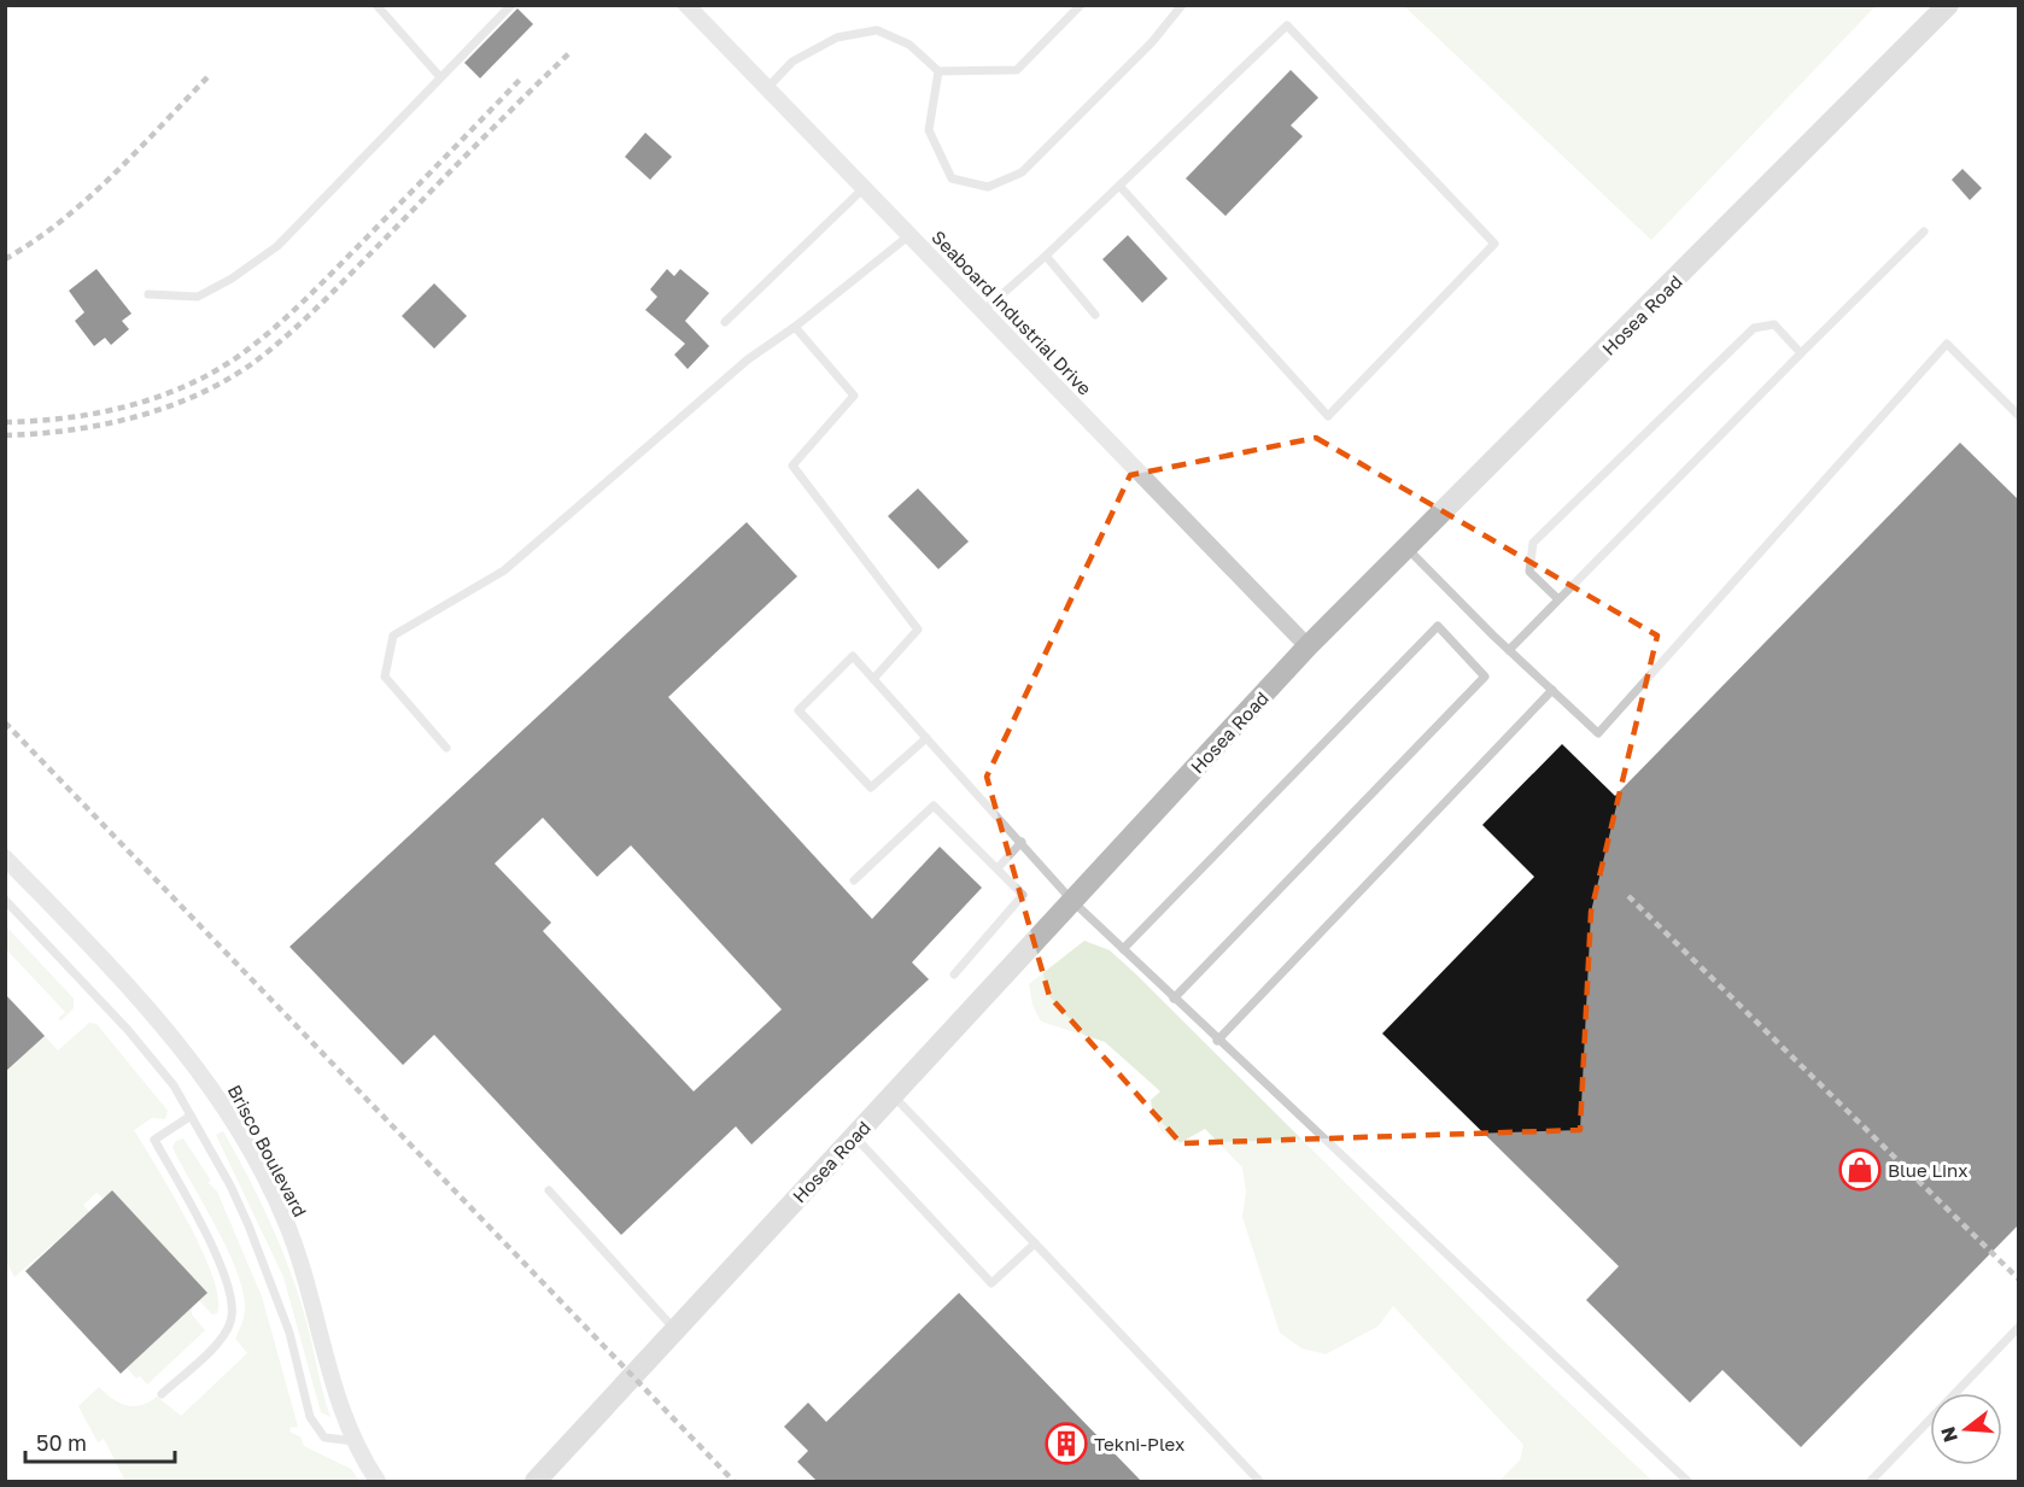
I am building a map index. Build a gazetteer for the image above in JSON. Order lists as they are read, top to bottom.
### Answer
{
  "streets": {
    "street": ["Seaboard Industrial Drive", "Hosea Road", "Brisco Boulevard"]
  },
  "crossings": [
    ["Seaboard Industrial Drive", "Hosea Road"]
  ],
  "places": {
    "shop": ["Blue Linx"],
    "building": ["Tekni-Plex"]
  },
  "scale_bar": "50 m",
  "north": "left"
}
